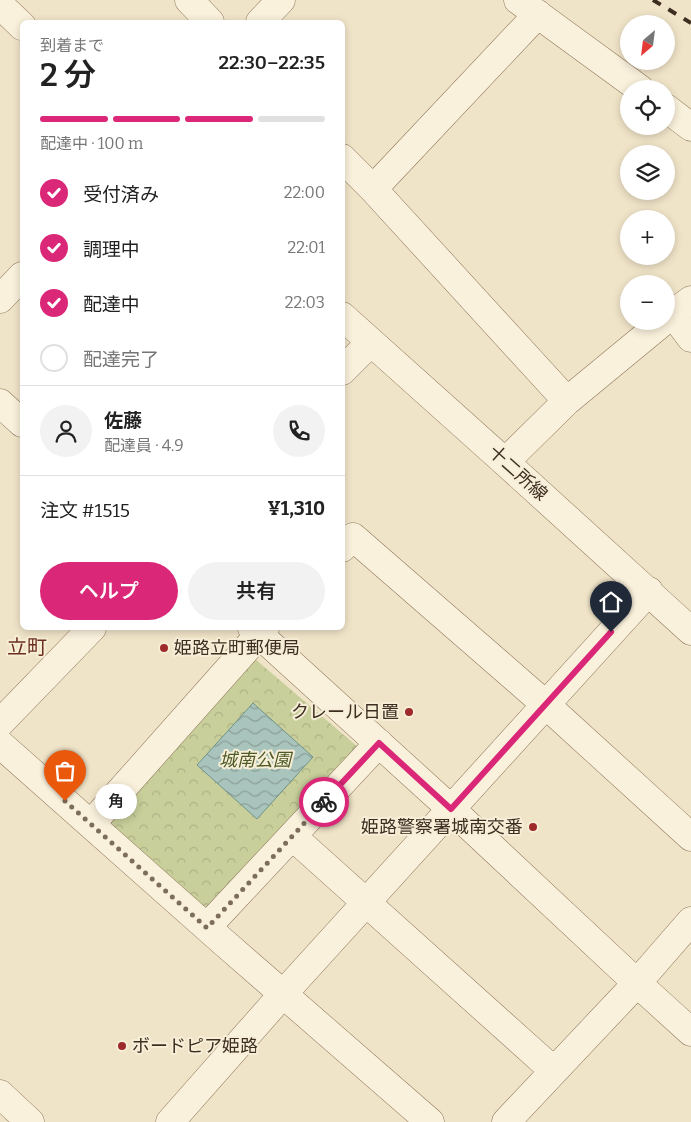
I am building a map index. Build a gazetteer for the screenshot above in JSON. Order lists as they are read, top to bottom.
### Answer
{
  "streets": {
    "street": ["十二所線"]
  },
  "districts": ["立町"],
  "parks": ["城南公園"],
  "places": [
    "姫路立町郵便局",
    "クレール日置",
    "角",
    "姫路警察署城南交番",
    "ボードピア姫路"
  ],
  "north": "bottom left",
  "page": {
    "map_buttons": ["+", "−"],
    "heading": ["2 分", "到着まで", "22:30–22:35"],
    "panel": [
      "佐藤",
      "配達員 · 4.9",
      "注文 #1515",
      "¥1,310"
    ],
    "bar": "配達中 · 100 m",
    "list": [
      ["受付済み", "22:00"],
      ["調理中", "22:01"],
      ["配達中", "22:03"],
      "配達完了"
    ],
    "buttons": ["ヘルプ", "共有"],
    "bubble": "角"
  }
}
